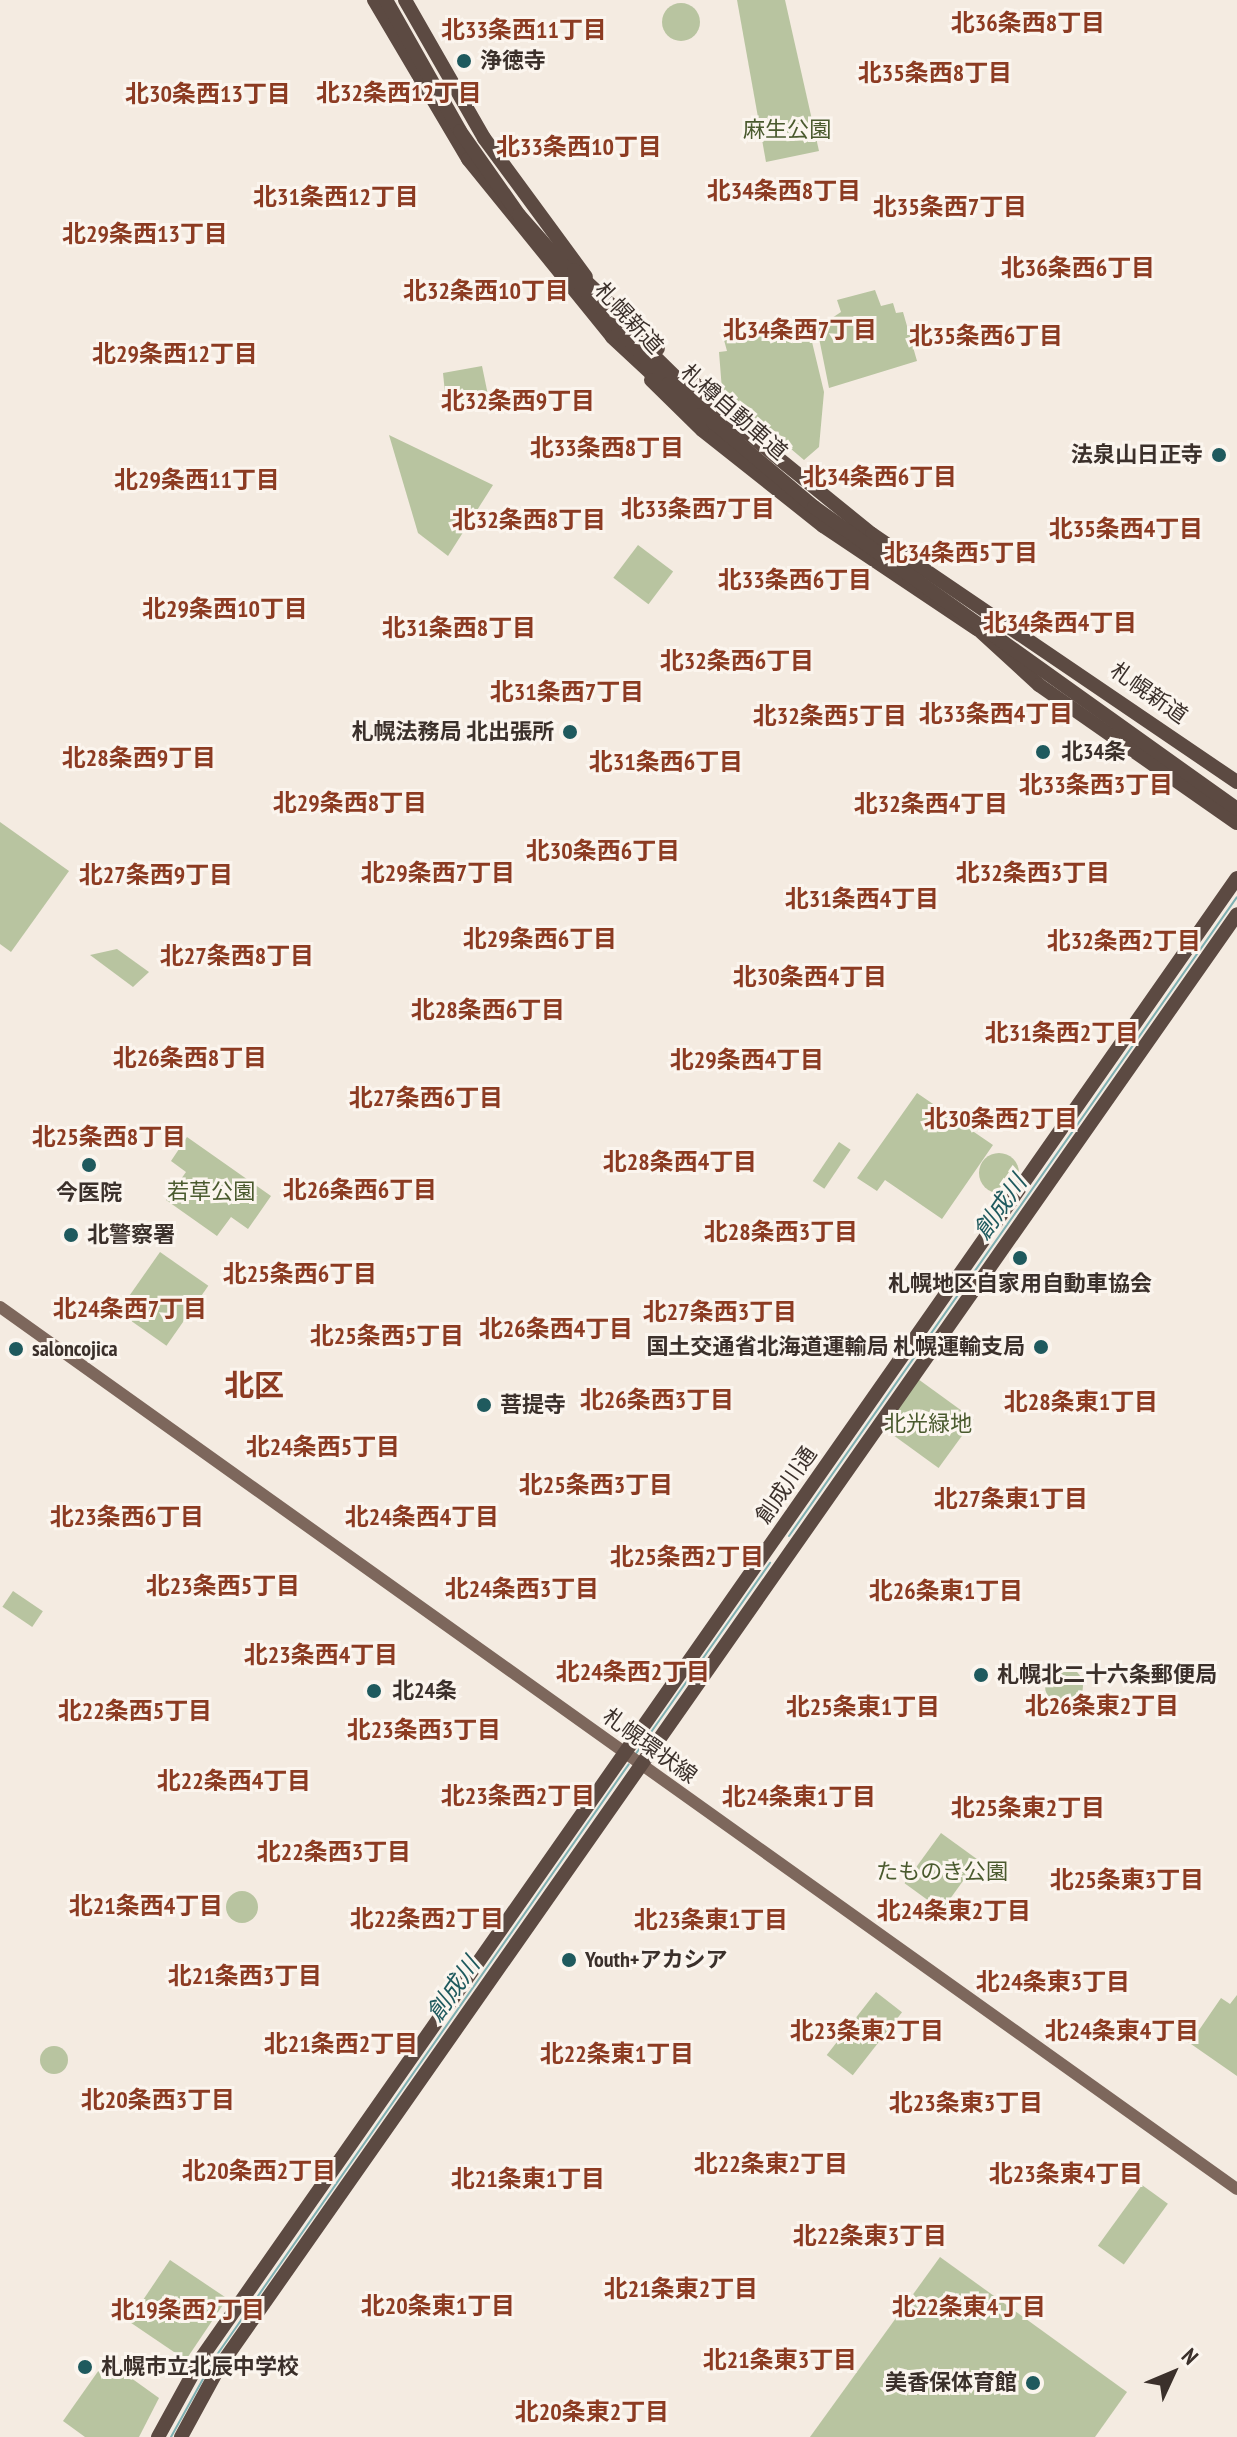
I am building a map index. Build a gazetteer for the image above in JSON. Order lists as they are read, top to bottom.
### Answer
{
  "streets": {
    "highway": ["札幌新道", "札樽自動車道", "創成川通"],
    "main road": ["札幌環状線"]
  },
  "crossings": [
    ["創成川通", "札幌環状線"]
  ],
  "districts": [
    "北36条西8丁目",
    "北33条西11丁目",
    "北35条西8丁目",
    "北32条西12丁目",
    "北30条西13丁目",
    "北33条西10丁目",
    "北34条西8丁目",
    "北31条西12丁目",
    "北35条西7丁目",
    "北29条西13丁目",
    "北36条西6丁目",
    "北32条西10丁目",
    "北34条西7丁目",
    "北35条西6丁目",
    "北29条西12丁目",
    "北32条西9丁目",
    "北33条西8丁目",
    "北34条西6丁目",
    "北29条西11丁目",
    "北33条西7丁目",
    "北32条西8丁目",
    "北35条西4丁目",
    "北34条西5丁目",
    "北33条西6丁目",
    "北29条西10丁目",
    "北34条西4丁目",
    "北31条西8丁目",
    "北32条西6丁目",
    "北31条西7丁目",
    "北33条西4丁目",
    "北32条西5丁目",
    "北28条西9丁目",
    "北31条西6丁目",
    "北33条西3丁目",
    "北29条西8丁目",
    "北32条西4丁目",
    "北30条西6丁目",
    "北29条西7丁目",
    "北32条西3丁目",
    "北27条西9丁目",
    "北31条西4丁目",
    "北29条西6丁目",
    "北32条西2丁目",
    "北27条西8丁目",
    "北30条西4丁目",
    "北28条西6丁目",
    "北31条西2丁目",
    "北26条西8丁目",
    "北29条西4丁目",
    "北27条西6丁目",
    "北30条西2丁目",
    "北25条西8丁目",
    "北28条西4丁目",
    "北26条西6丁目",
    "北28条西3丁目",
    "北25条西6丁目",
    "北24条西7丁目",
    "北27条西3丁目",
    "北26条西4丁目",
    "北25条西5丁目",
    "北区",
    "北26条西3丁目",
    "北28条東1丁目",
    "北24条西5丁目",
    "北25条西3丁目",
    "北27条東1丁目",
    "北23条西6丁目",
    "北24条西4丁目",
    "北25条西2丁目",
    "北23条西5丁目",
    "北24条西3丁目",
    "北26条東1丁目",
    "北23条西4丁目",
    "北24条西2丁目",
    "北26条東2丁目",
    "北25条東1丁目",
    "北22条西5丁目",
    "北23条西3丁目",
    "北22条西4丁目",
    "北23条西2丁目",
    "北24条東1丁目",
    "北25条東2丁目",
    "北22条西3丁目",
    "北25条東3丁目",
    "北21条西4丁目",
    "北24条東2丁目",
    "北22条西2丁目",
    "北23条東1丁目",
    "北21条西3丁目",
    "北24条東3丁目",
    "北23条東2丁目",
    "北24条東4丁目",
    "北21条西2丁目",
    "北22条東1丁目",
    "北20条西3丁目",
    "北23条東3丁目",
    "北22条東2丁目",
    "北20条西2丁目",
    "北23条東4丁目",
    "北21条東1丁目",
    "北22条東3丁目",
    "北21条東2丁目",
    "北20条東1丁目",
    "北22条東4丁目",
    "北19条西2丁目",
    "北21条東3丁目",
    "北20条東2丁目"
  ],
  "water": ["創成川"],
  "parks": [
    "麻生公園",
    "若草公園",
    "北光緑地",
    "たものき公園"
  ],
  "places": [
    "浄徳寺",
    "法泉山日正寺",
    "札幌法務局 北出張所",
    "北34条",
    "今医院",
    "北警察署",
    "札幌地区自家用自動車協会",
    "国土交通省北海道運輸局 札幌運輸支局",
    "saloncojica",
    "菩提寺",
    "札幌北二十六条郵便局",
    "北24条",
    "Youth+アカシア",
    "札幌市立北辰中学校",
    "美香保体育館"
  ],
  "north": "top right"
}
